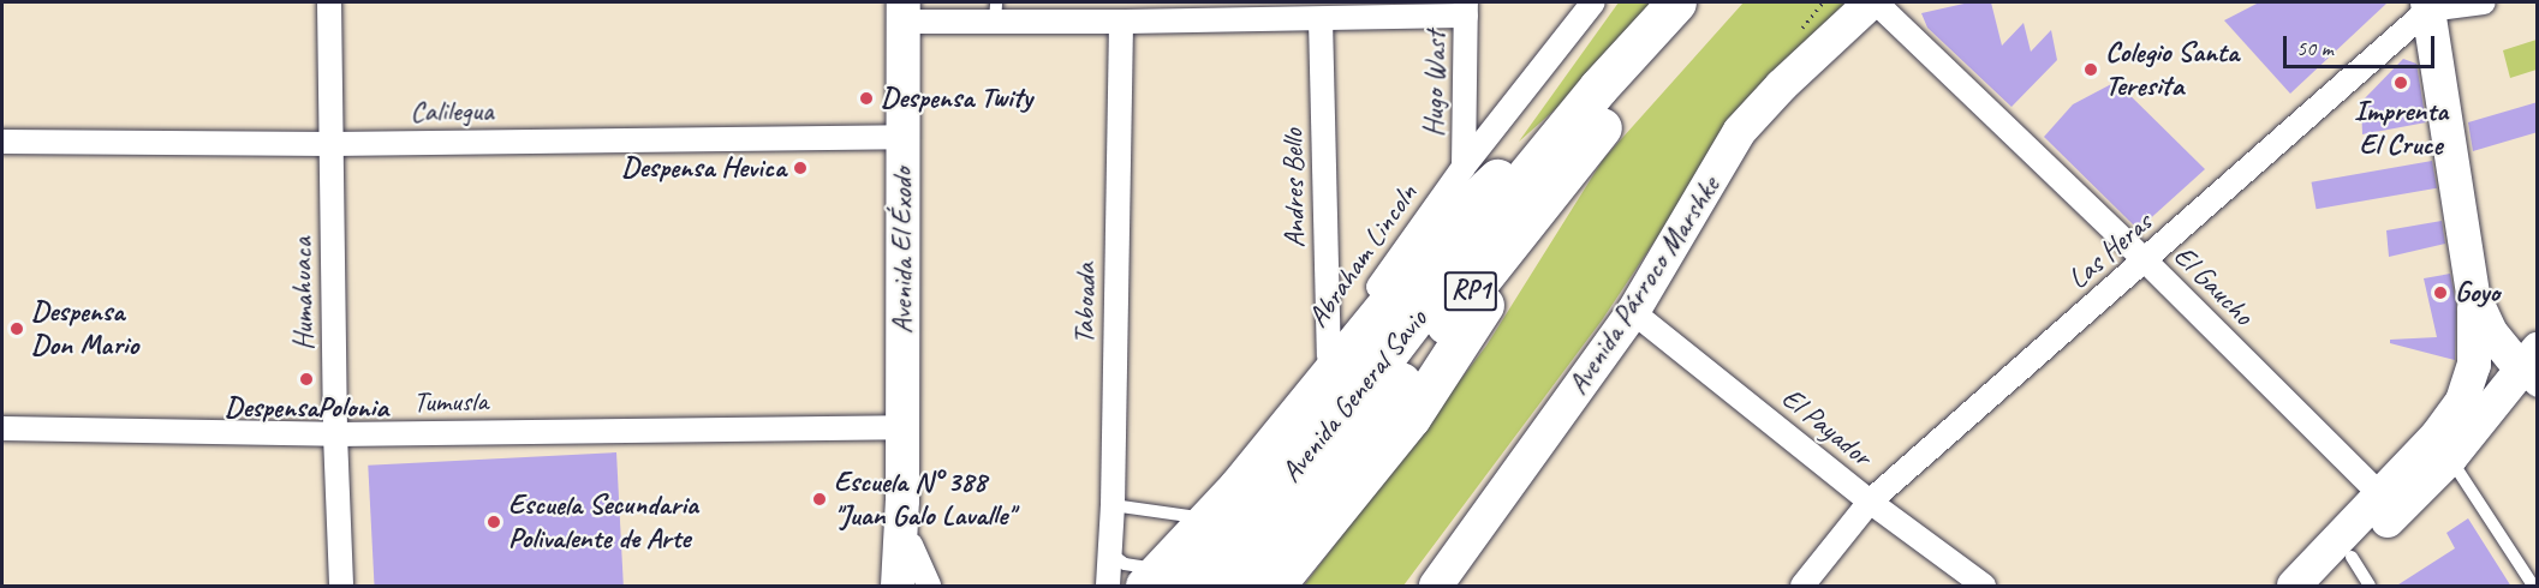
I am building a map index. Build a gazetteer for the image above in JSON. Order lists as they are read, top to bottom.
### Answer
{
  "streets": {
    "highway": ["RP1", "Avenida General Savio"],
    "main road": ["Avenida El Éxodo", "Avenida Párroco Marshke"],
    "street": [
      "Hugo Wast",
      "Calilegua",
      "Andres Bello",
      "Las Heras",
      "Abraham Lincoln",
      "El Gaucho",
      "Humahuaca",
      "Taboada",
      "Tumusla",
      "El Payador"
    ]
  },
  "crossings": [
    ["Hugo Wast", "Abraham Lincoln"],
    ["Calilegua", "Avenida El Éxodo"],
    ["Calilegua", "Humahuaca"],
    ["Andres Bello", "Abraham Lincoln"],
    ["Avenida El Éxodo", "Tumusla"],
    ["Las Heras", "El Gaucho"],
    ["Las Heras", "El Payador"],
    ["Abraham Lincoln", "Avenida General Savio"],
    ["Avenida Párroco Marshke", "El Gaucho"],
    ["Avenida Párroco Marshke", "El Payador"],
    ["Humahuaca", "Tumusla"]
  ],
  "places": [
    "Colegio Santa Teresita",
    "Imprenta El Cruce",
    "Despensa Twity",
    "Despensa Hevica",
    "Goyo",
    "Despensa Don Mario",
    "DespensaPolonia",
    "Escuela N° 388 \"Juan Galo Lavalle\"",
    "Escuela Secundaria Polivalente de Arte"
  ],
  "scale_bar": "50 m"
}
